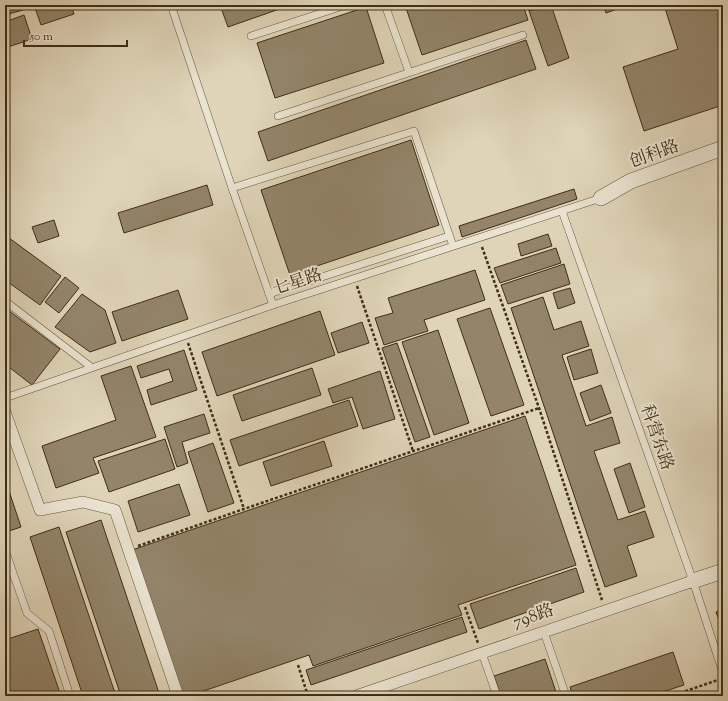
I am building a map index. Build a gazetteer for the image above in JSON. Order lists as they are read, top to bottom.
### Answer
{
  "streets": {
    "street": ["创科路", "798路"],
    "lane": ["七星路", "科营东路"]
  },
  "crossings": [
    ["创科路", "七星路"],
    ["七星路", "科营东路"],
    ["科营东路", "798路"]
  ],
  "scale_bar": "50 m"
}
